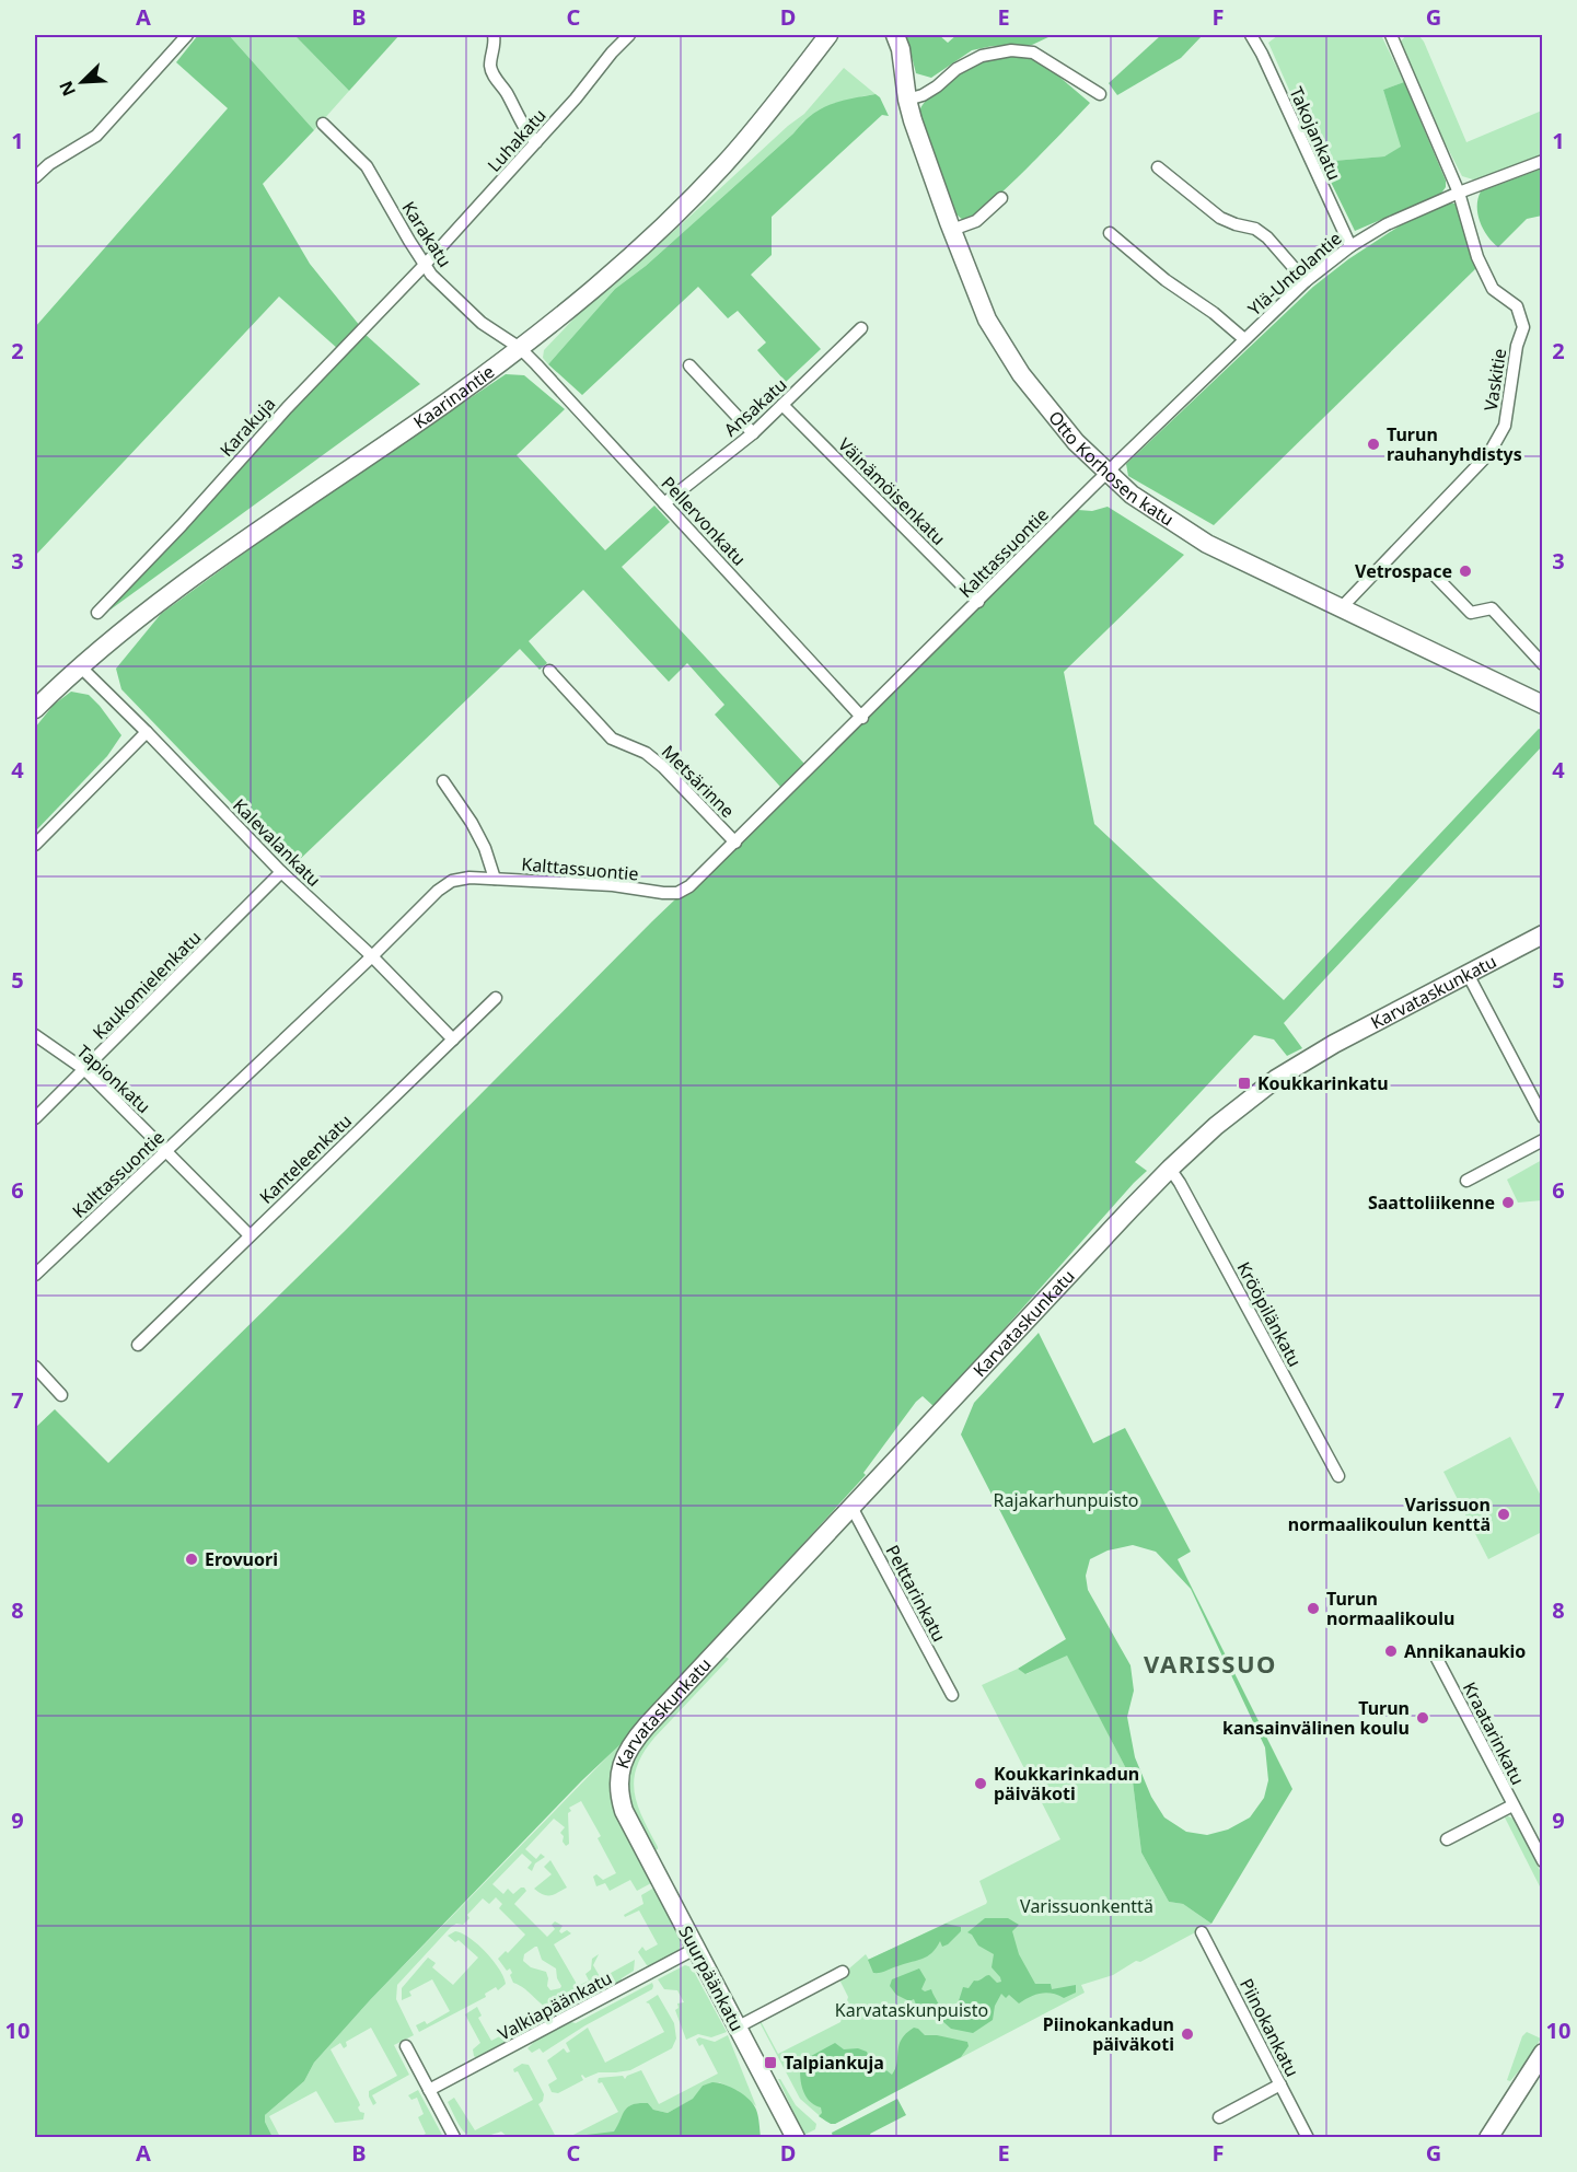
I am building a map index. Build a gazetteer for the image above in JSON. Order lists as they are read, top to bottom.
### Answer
{
  "streets": {
    "street": [
      "Takojankatu",
      "Luhakatu",
      "Karakatu",
      "Ylä-Untolantie",
      "Vaskitie",
      "Kaarinantie",
      "Ansakatu",
      "Karakuja",
      "Otto Korhosen katu",
      "Väinämöisenkatu",
      "Pellervonkatu",
      "Kalttassuontie",
      "Metsärinne",
      "Kalevalankatu",
      "Kaukomielenkatu",
      "Karvataskunkatu",
      "Tapionkatu",
      "Kanteleenkatu",
      "Krööpilänkatu",
      "Pelttarinkatu",
      "Kraatarinkatu",
      "Suurpäänkatu",
      "Valkiapäänkatu",
      "Piinokankatu"
    ]
  },
  "crossings": [
    ["Takojankatu", "Ylä-Untolantie"],
    ["Luhakatu", "Karakatu"],
    ["Luhakatu", "Karakuja"],
    ["Karakatu", "Kaarinantie"],
    ["Karakatu", "Karakuja"],
    ["Karakatu", "Pellervonkatu"],
    ["Ylä-Untolantie", "Vaskitie"],
    ["Ylä-Untolantie", "Otto Korhosen katu"],
    ["Ylä-Untolantie", "Kalttassuontie"],
    ["Vaskitie", "Otto Korhosen katu"],
    ["Kaarinantie", "Pellervonkatu"],
    ["Kaarinantie", "Kalevalankatu"],
    ["Ansakatu", "Väinämöisenkatu"],
    ["Ansakatu", "Pellervonkatu"],
    ["Otto Korhosen katu", "Kalttassuontie"],
    ["Väinämöisenkatu", "Kalttassuontie"],
    ["Pellervonkatu", "Kalttassuontie"],
    ["Kalttassuontie", "Metsärinne"],
    ["Kalttassuontie", "Kalevalankatu"],
    ["Kalttassuontie", "Tapionkatu"],
    ["Kalevalankatu", "Kaukomielenkatu"],
    ["Kalevalankatu", "Kanteleenkatu"],
    ["Kaukomielenkatu", "Tapionkatu"],
    ["Karvataskunkatu", "Krööpilänkatu"],
    ["Karvataskunkatu", "Pelttarinkatu"],
    ["Karvataskunkatu", "Suurpäänkatu"],
    ["Tapionkatu", "Kanteleenkatu"],
    ["Suurpäänkatu", "Valkiapäänkatu"]
  ],
  "districts": ["VARISSUO"],
  "parks": ["Rajakarhunpuisto", "Varissuonkenttä", "Karvataskunpuisto"],
  "places": {
    "other": [
      "Turun rauhanyhdistys",
      "Vetrospace",
      "Saattoliikenne",
      "Varissuon normaalikoulun kenttä",
      "Erovuori",
      "Turun normaalikoulu",
      "Annikanaukio",
      "Turun kansainvälinen koulu",
      "Koukkarinkadun päiväkoti",
      "Piinokankadun päiväkoti"
    ],
    "transit": ["Koukkarinkatu", "Talpiankuja"]
  },
  "north": "bottom left",
  "grid": {
    "columns": [
      "A",
      "B",
      "C",
      "D",
      "E",
      "F",
      "G"
    ],
    "rows": [
      "1",
      "2",
      "3",
      "4",
      "5",
      "6",
      "7",
      "8",
      "9",
      "10"
    ]
  }
}
